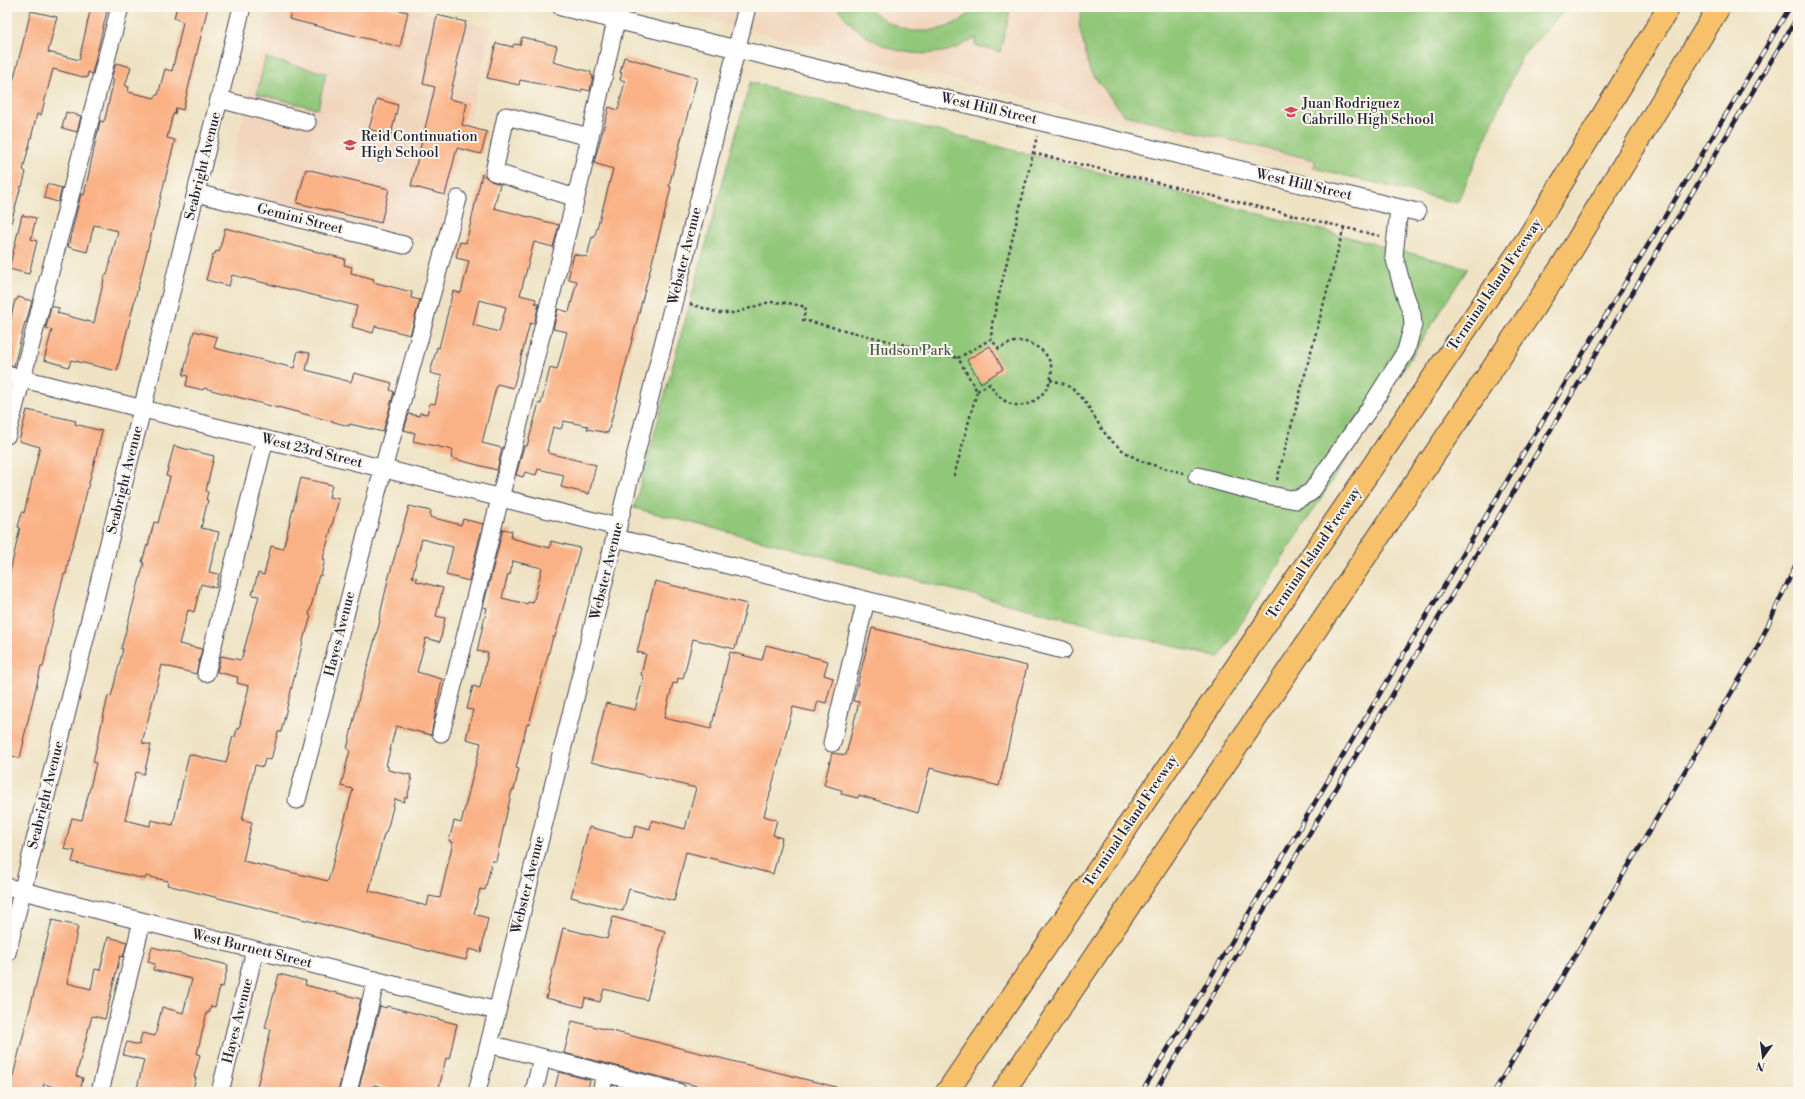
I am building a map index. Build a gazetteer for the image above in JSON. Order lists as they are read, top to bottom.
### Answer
{
  "streets": {
    "highway": ["Terminal Island Freeway"],
    "street": [
      "West Hill Street",
      "Seabright Avenue",
      "Gemini Street",
      "Webster Avenue",
      "West 23rd Street",
      "Hayes Avenue",
      "West Burnett Street"
    ]
  },
  "crossings": [
    ["West Hill Street", "Webster Avenue"],
    ["Seabright Avenue", "Gemini Street"],
    ["Seabright Avenue", "West 23rd Street"],
    ["Seabright Avenue", "West Burnett Street"],
    ["Webster Avenue", "West 23rd Street"],
    ["Webster Avenue", "West Burnett Street"],
    ["West 23rd Street", "Hayes Avenue"],
    ["Hayes Avenue", "West Burnett Street"]
  ],
  "parks": ["Hudson Park"],
  "places": {
    "school or university": ["Juan Rodriguez Cabrillo High School", "Reid Continuation High School"]
  },
  "north": "bottom"
}
